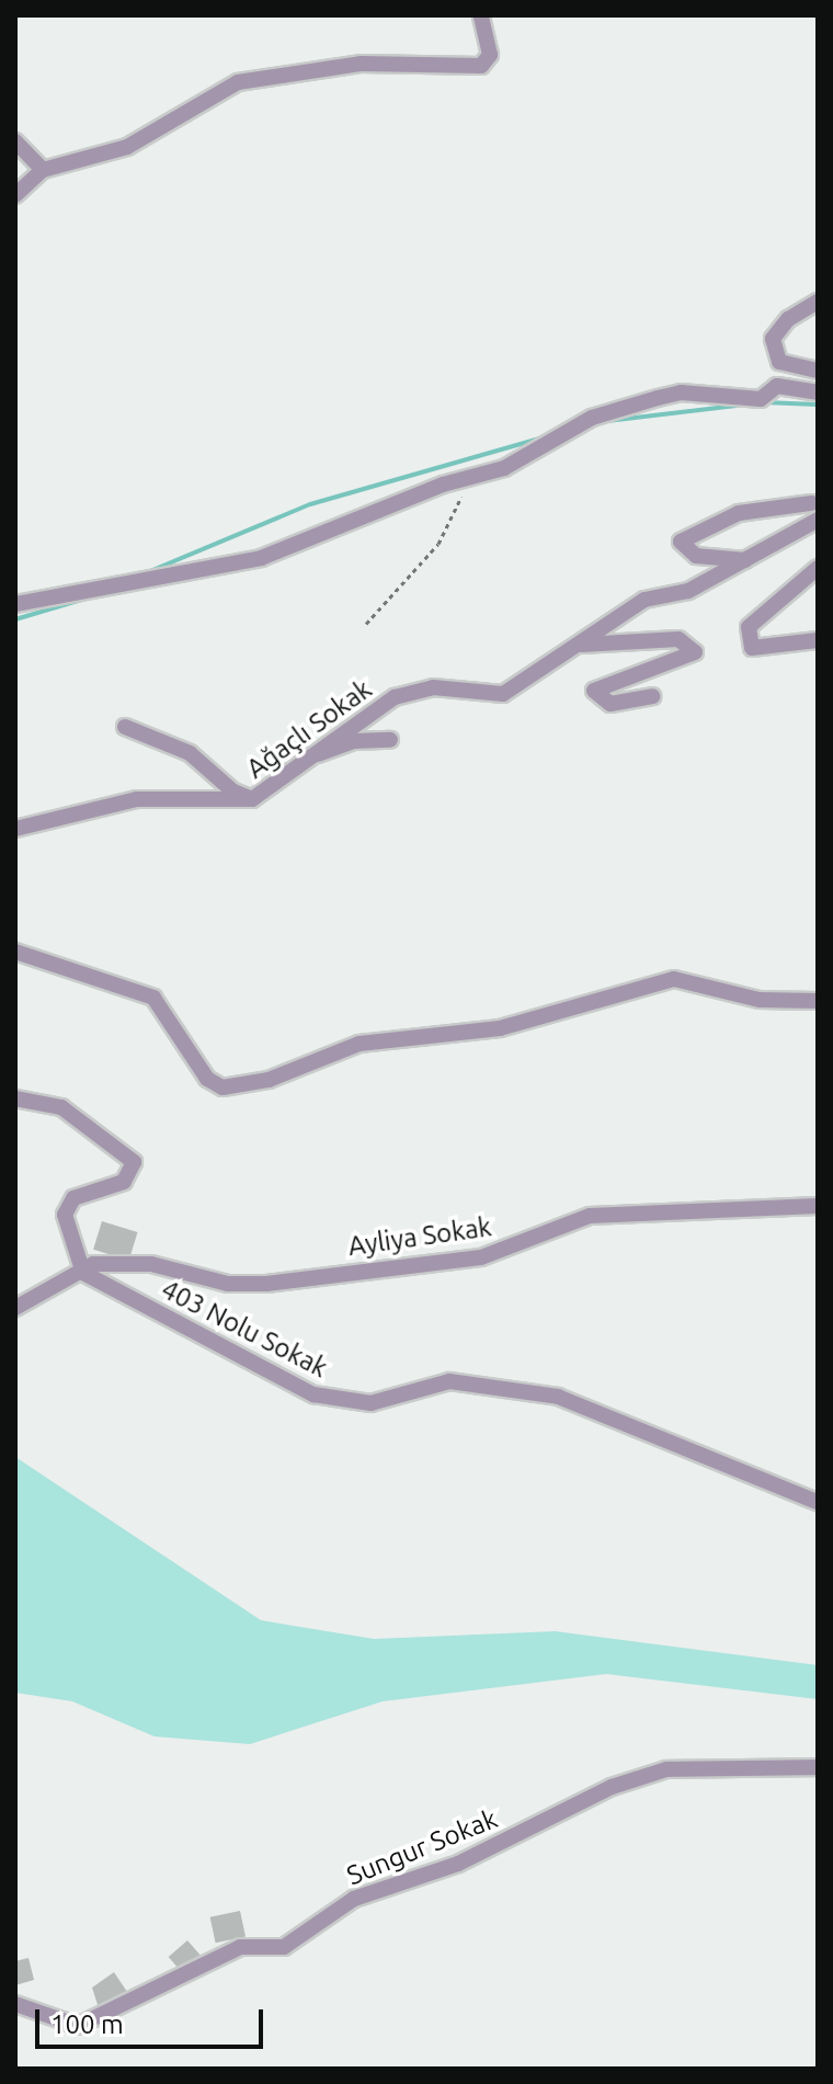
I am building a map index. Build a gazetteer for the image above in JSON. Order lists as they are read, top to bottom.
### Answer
{
  "streets": {
    "street": [
      "Ağaçlı Sokak",
      "Ayliya Sokak",
      "403 Nolu Sokak",
      "Sungur Sokak"
    ]
  },
  "crossings": [
    ["Ayliya Sokak", "403 Nolu Sokak"]
  ],
  "scale_bar": "100 m"
}
